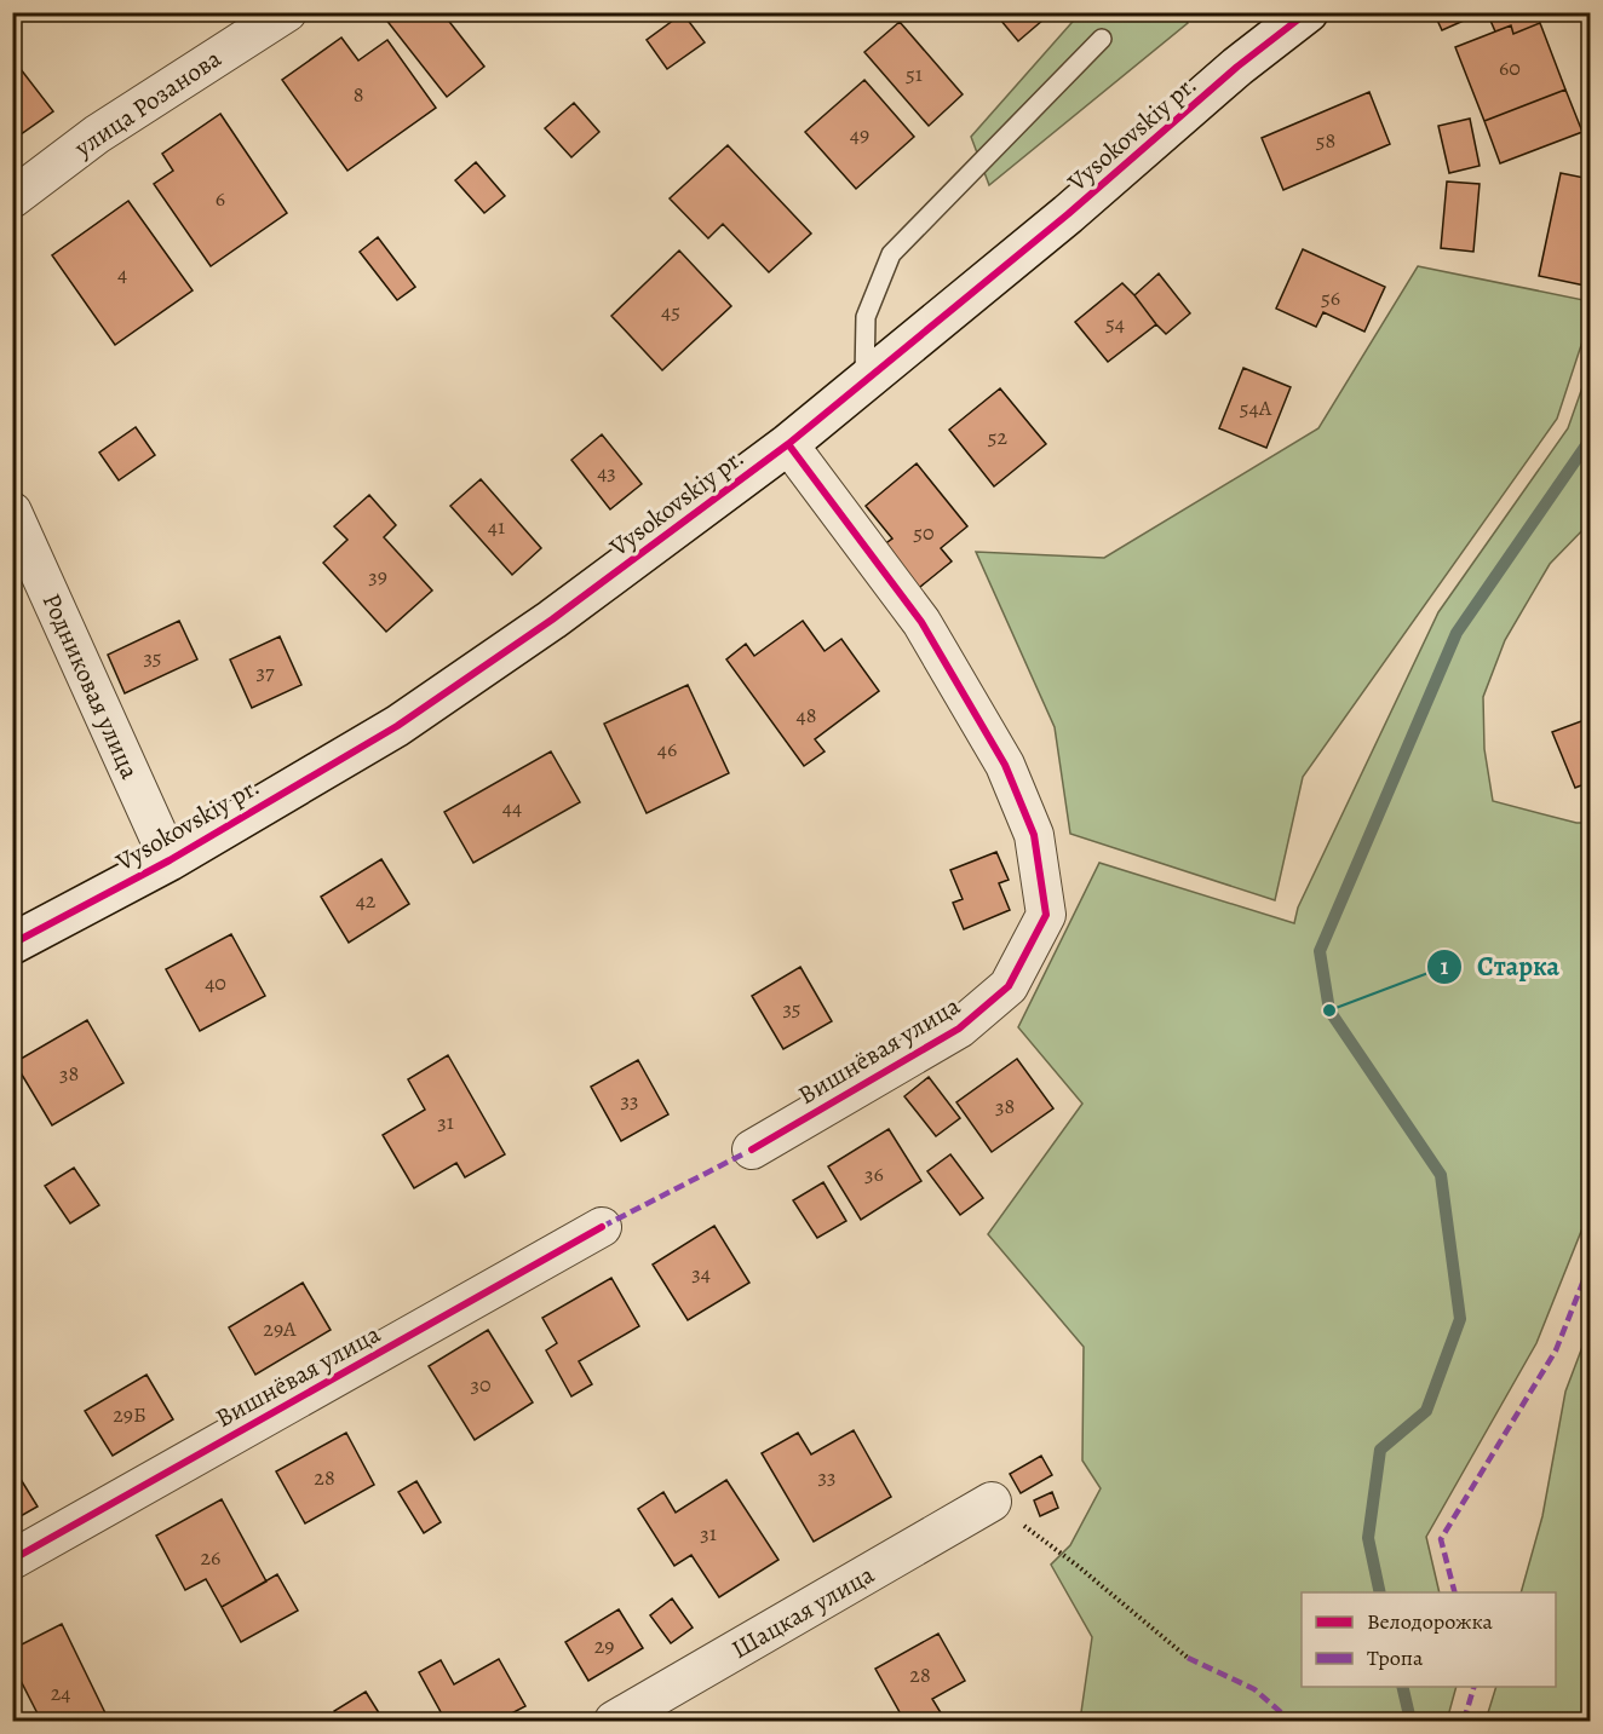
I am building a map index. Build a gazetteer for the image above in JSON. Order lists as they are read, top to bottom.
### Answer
{
  "streets": {
    "street": [
      "улица Розанова",
      "Vysokovskiy pr.",
      "Родниковая улица",
      "Вишнёвая улица",
      "Шацкая улица"
    ]
  },
  "crossings": [
    ["Vysokovskiy pr.", "Родниковая улица"],
    ["Vysokovskiy pr.", "Вишнёвая улица"]
  ],
  "places": ["Старка"],
  "house_numbers": [
    "60",
    "51",
    "8",
    "49",
    "58",
    "6",
    "4",
    "56",
    "45",
    "54",
    "54А",
    "52",
    "43",
    "41",
    "50",
    "39",
    "35",
    "37",
    "48",
    "46",
    "44",
    "42",
    "40",
    "35",
    "38",
    "33",
    "38",
    "31",
    "36",
    "34",
    "29А",
    "30",
    "29Б",
    "33",
    "28",
    "31",
    "26",
    "29",
    "28",
    "24"
  ],
  "legend": ["Велодорожка", "Тропа"]
}
